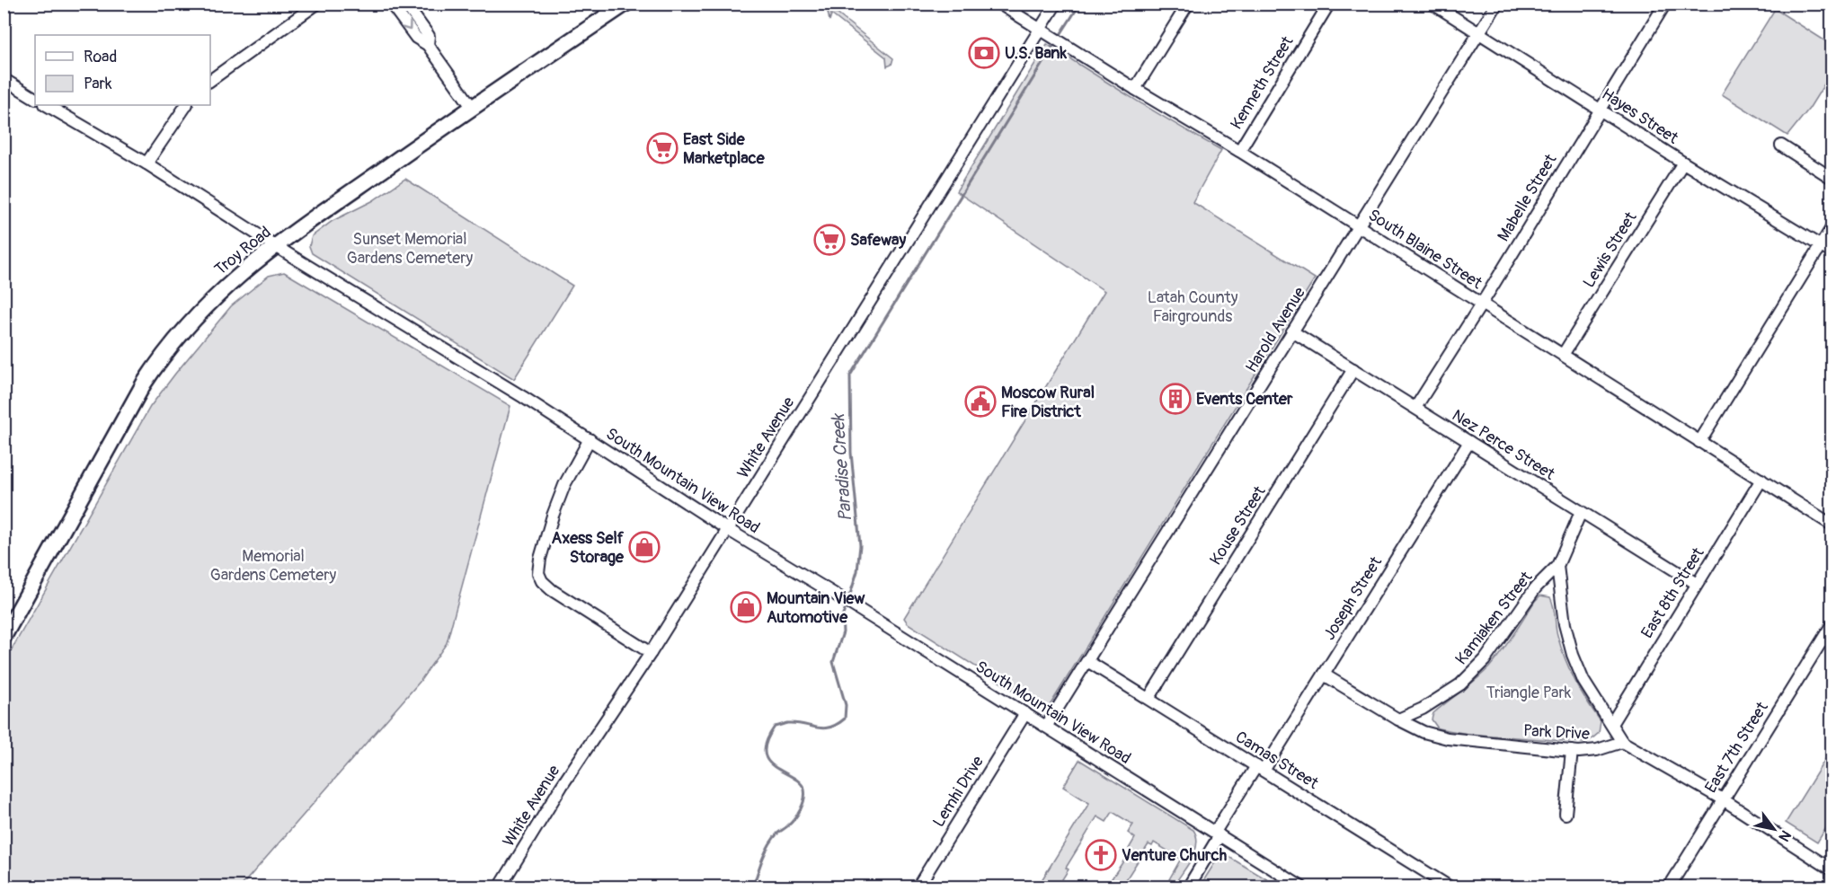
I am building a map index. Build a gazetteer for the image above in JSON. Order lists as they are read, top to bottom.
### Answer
{
  "streets": {
    "main road": ["Troy Road"],
    "street": [
      "Kenneth Street",
      "Hayes Street",
      "Mabelle Street",
      "South Blaine Street",
      "Lewis Street",
      "Harold Avenue",
      "White Avenue",
      "Nez Perce Street",
      "South Mountain View Road",
      "Kouse Street",
      "East 8th Street",
      "Joseph Street",
      "Kamiaken Street",
      "Park Drive",
      "East 7th Street",
      "Camas Street",
      "Lemhi Drive"
    ]
  },
  "crossings": [
    ["Kenneth Street", "South Blaine Street"],
    ["Hayes Street", "Mabelle Street"],
    ["Hayes Street", "Lewis Street"],
    ["Hayes Street", "Harold Avenue"],
    ["Mabelle Street", "South Blaine Street"],
    ["Mabelle Street", "Nez Perce Street"],
    ["South Blaine Street", "Lewis Street"],
    ["South Blaine Street", "Harold Avenue"],
    ["South Blaine Street", "White Avenue"],
    ["South Blaine Street", "East 8th Street"],
    ["Troy Road", "South Mountain View Road"],
    ["Harold Avenue", "Nez Perce Street"],
    ["Harold Avenue", "South Mountain View Road"],
    ["Harold Avenue", "Camas Street"],
    ["White Avenue", "South Mountain View Road"],
    ["Nez Perce Street", "Kouse Street"],
    ["Nez Perce Street", "East 8th Street"],
    ["Nez Perce Street", "Joseph Street"],
    ["Nez Perce Street", "Kamiaken Street"],
    ["South Mountain View Road", "Joseph Street"],
    ["South Mountain View Road", "Lemhi Drive"],
    ["Kouse Street", "Camas Street"],
    ["East 8th Street", "Kamiaken Street"],
    ["Joseph Street", "Park Drive"],
    ["Joseph Street", "Camas Street"],
    ["Kamiaken Street", "Park Drive"]
  ],
  "water": ["Paradise Creek"],
  "parks": [
    "Sunset Memorial Gardens Cemetery",
    "Latah County Fairgrounds",
    "Memorial Gardens Cemetery",
    "Triangle Park"
  ],
  "places": {
    "bank": ["U.S. Bank"],
    "supermarket": ["East Side Marketplace", "Safeway"],
    "building": ["Events Center"],
    "public building": ["Moscow Rural Fire District"],
    "shop": ["Axess Self Storage", "Mountain View Automotive"],
    "church": ["Venture Church"]
  },
  "legend": ["Road", "Park"],
  "north": "bottom right"
}
